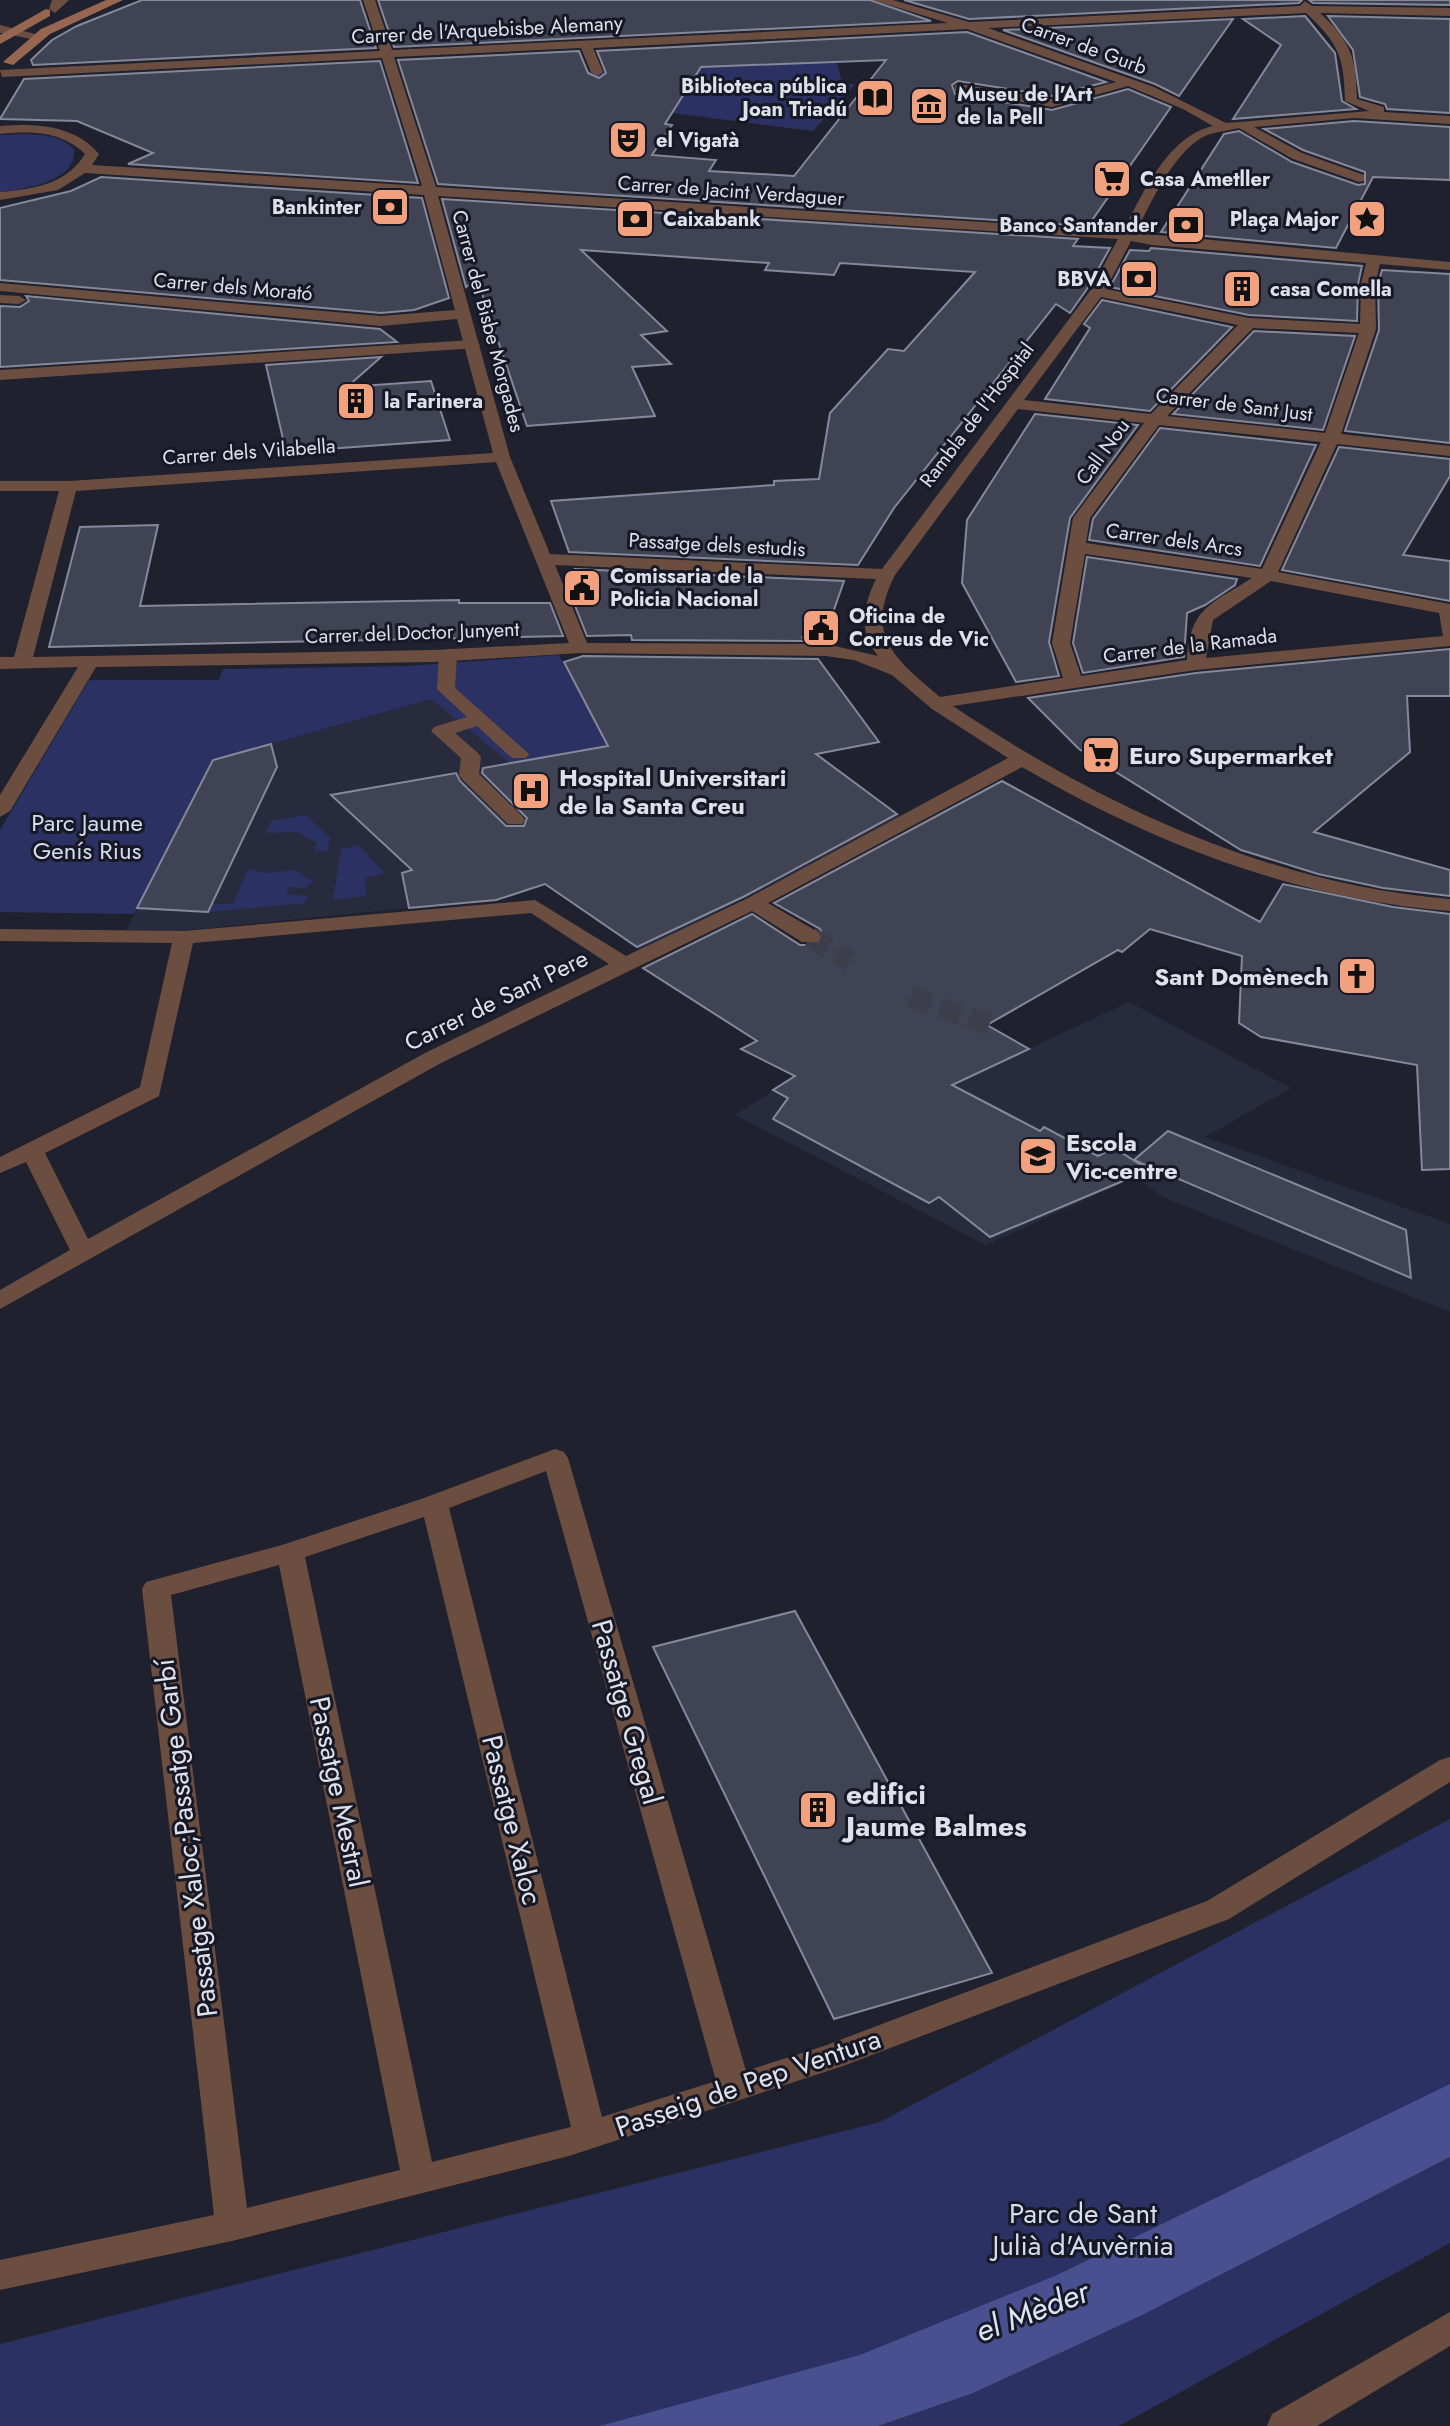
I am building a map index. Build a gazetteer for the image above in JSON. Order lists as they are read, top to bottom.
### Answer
{
  "streets": {
    "street": [
      "Carrer de l'Arquebisbe Alemany",
      "Carrer de Gurb",
      "Carrer de Jacint Verdaguer",
      "Carrer dels Morató",
      "Carrer del Bisbe Morgades",
      "Carrer de Sant Just",
      "Rambla de l'Hospital",
      "Carrer dels Vilabella",
      "Call Nou",
      "Carrer dels Arcs",
      "Passatge dels estudis",
      "Carrer del Doctor Junyent",
      "Carrer de la Ramada",
      "Carrer de Sant Pere",
      "Passatge Gregal",
      "Passatge Mestral",
      "Passatge Xaloc",
      "Passatge Xaloc;Passatge Garbí",
      "Passeig de Pep Ventura"
    ]
  },
  "crossings": [
    ["Carrer de l'Arquebisbe Alemany", "Carrer de Gurb"],
    ["Carrer de l'Arquebisbe Alemany", "Carrer del Bisbe Morgades"],
    ["Carrer de Gurb", "Rambla de l'Hospital"],
    ["Carrer de Jacint Verdaguer", "Carrer del Bisbe Morgades"],
    ["Carrer de Jacint Verdaguer", "Rambla de l'Hospital"],
    ["Carrer dels Morató", "Carrer del Bisbe Morgades"],
    ["Carrer del Bisbe Morgades", "Carrer dels Vilabella"],
    ["Carrer del Bisbe Morgades", "Passatge dels estudis"],
    ["Carrer del Bisbe Morgades", "Carrer del Doctor Junyent"],
    ["Carrer de Sant Just", "Rambla de l'Hospital"],
    ["Carrer de Sant Just", "Call Nou"],
    ["Rambla de l'Hospital", "Passatge dels estudis"],
    ["Call Nou", "Carrer dels Arcs"],
    ["Call Nou", "Carrer de la Ramada"],
    ["Passatge Gregal", "Passatge Xaloc"],
    ["Passatge Gregal", "Passeig de Pep Ventura"],
    ["Passatge Mestral", "Passatge Xaloc;Passatge Garbí"],
    ["Passatge Mestral", "Passeig de Pep Ventura"],
    ["Passatge Xaloc", "Passeig de Pep Ventura"],
    ["Passatge Xaloc;Passatge Garbí", "Passeig de Pep Ventura"]
  ],
  "water": ["el Mèder"],
  "parks": ["Parc Jaume Genís Rius", "Parc de Sant Julià d'Auvèrnia"],
  "places": {
    "library": ["Biblioteca pública Joan Triadú"],
    "museum": ["Museu de l'Art de la Pell"],
    "theatre": ["el Vigatà"],
    "supermarket": ["Casa Ametller", "Euro Supermarket"],
    "bank": [
      "Bankinter",
      "Caixabank",
      "Banco Santander",
      "BBVA"
    ],
    "place": ["Plaça Major"],
    "building": ["casa Comella", "la Farinera", "edifici Jaume Balmes"],
    "public building": ["Comissaria de la Policia Nacional", "Oficina de Correus de Vic"],
    "hospital": ["Hospital Universitari de la Santa Creu"],
    "church": ["Sant Domènech"],
    "school or university": ["Escola Vic-centre"]
  }
}
